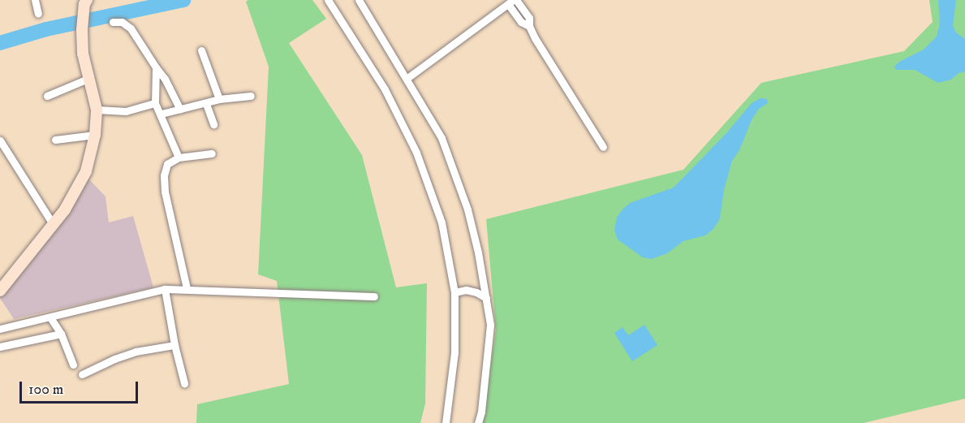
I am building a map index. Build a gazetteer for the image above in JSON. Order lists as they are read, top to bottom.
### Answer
{
  "scale_bar": "100 m"
}
